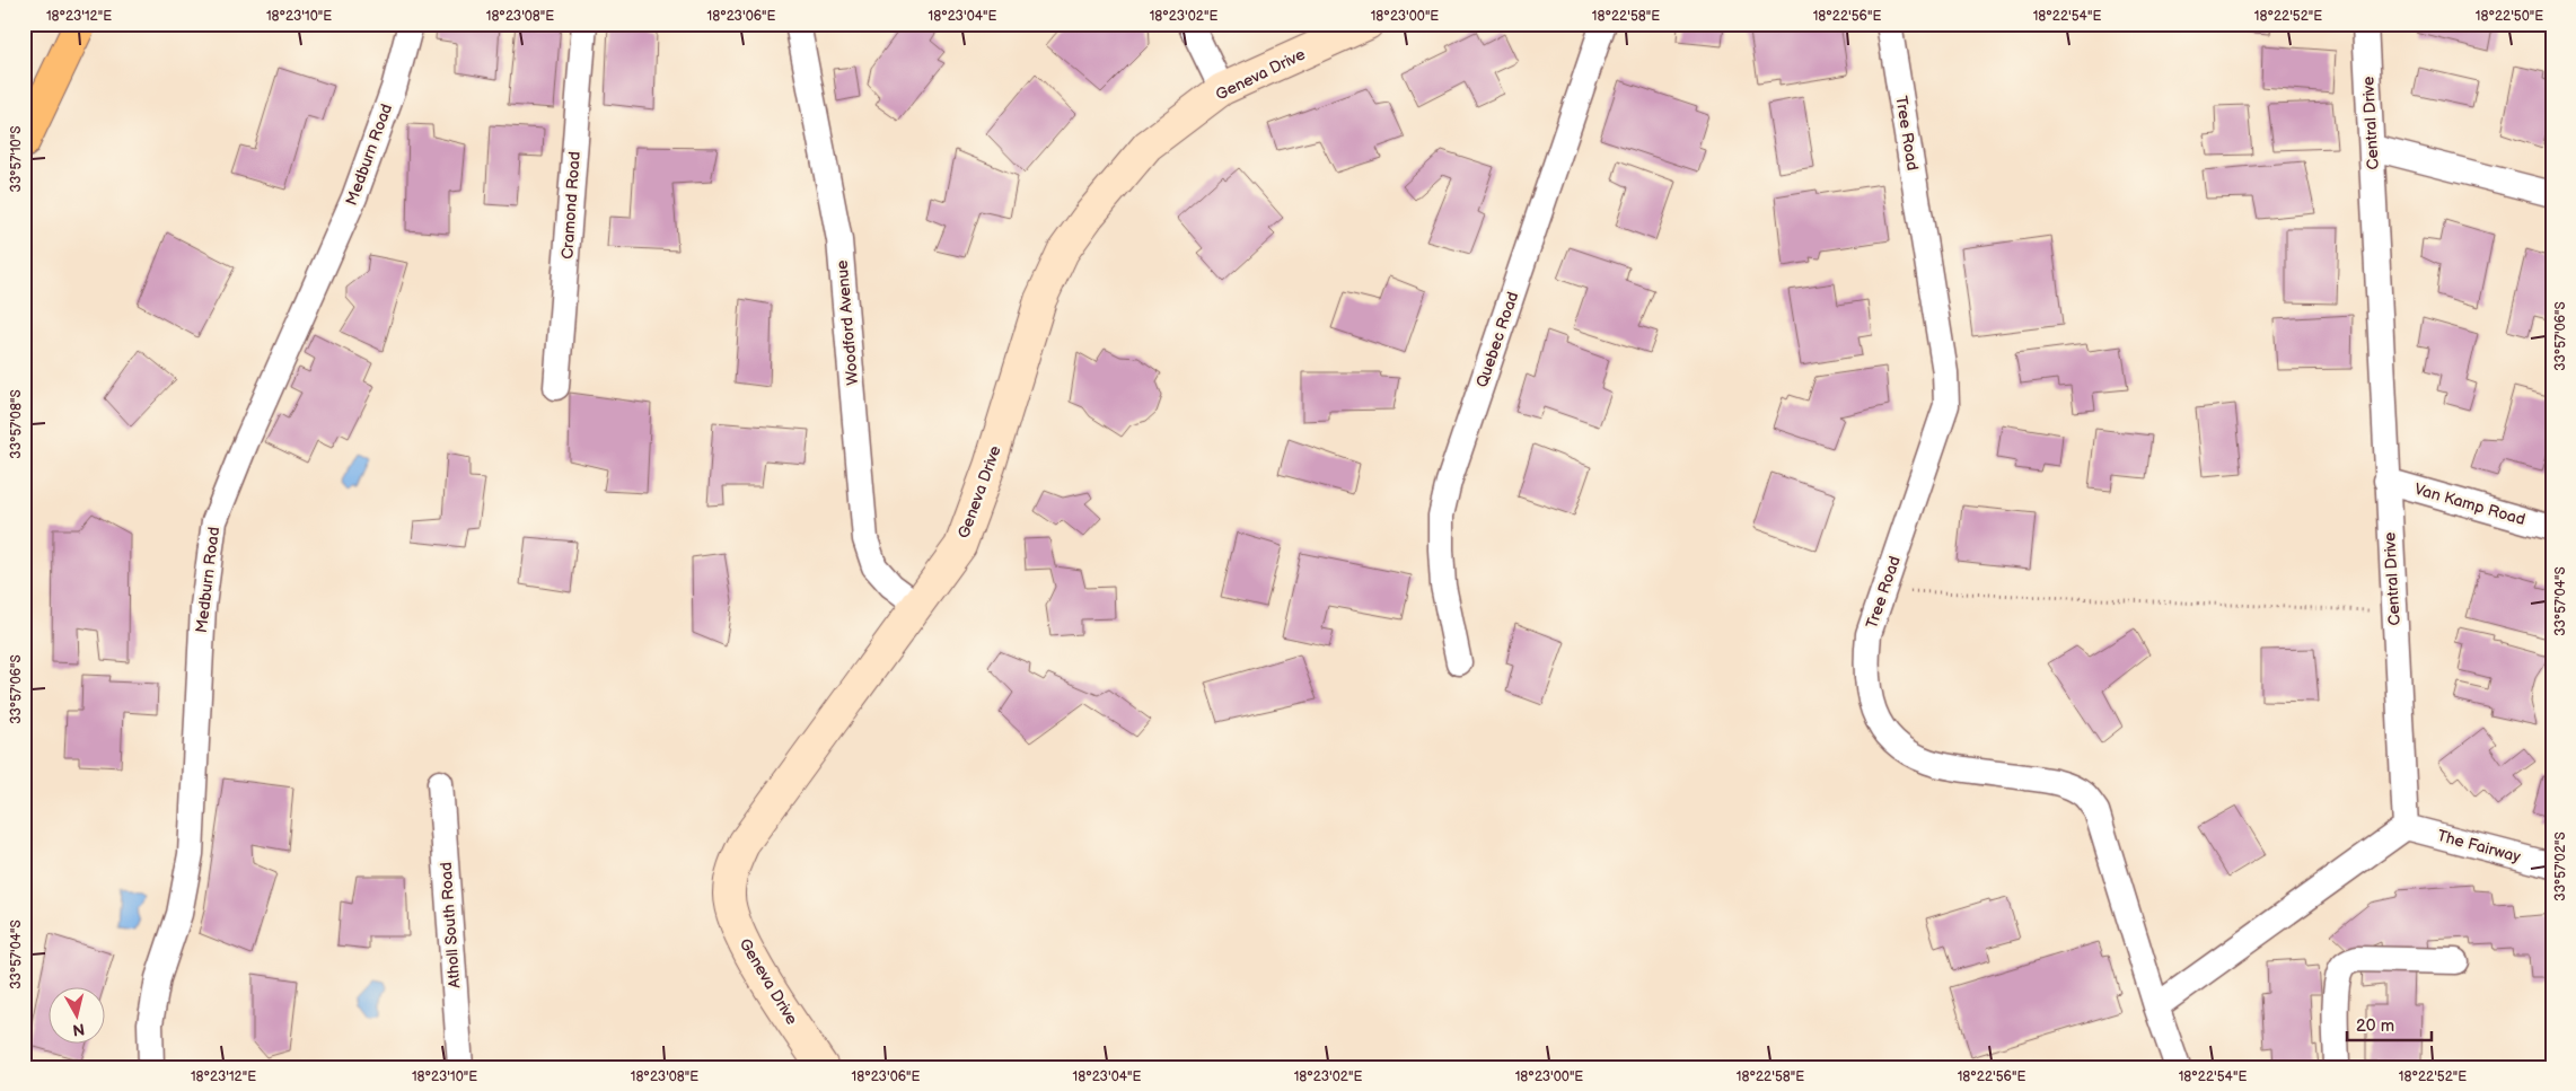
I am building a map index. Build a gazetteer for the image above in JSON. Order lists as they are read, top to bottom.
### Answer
{
  "streets": {
    "street": [
      "Geneva Drive",
      "Central Drive",
      "Tree Road",
      "Medburn Road",
      "Cramond Road",
      "Woodford Avenue",
      "Quebec Road",
      "Van Kamp Road",
      "The Fairway",
      "Atholl South Road"
    ]
  },
  "crossings": [
    ["Geneva Drive", "Woodford Avenue"],
    ["Central Drive", "Van Kamp Road"],
    ["Central Drive", "The Fairway"]
  ],
  "scale_bar": "20 m",
  "north": "bottom",
  "coordinates": [
    "18°23'12\"E",
    "18°23'10\"E",
    "18°23'08\"E",
    "18°23'06\"E",
    "18°23'04\"E",
    "18°23'02\"E",
    "18°23'00\"E",
    "18°22'58\"E",
    "18°22'56\"E",
    "18°22'54\"E",
    "18°22'52\"E",
    "18°22'50\"E",
    "33°57'10\"S",
    "33°57'06\"S",
    "33°57'08\"S",
    "33°57'04\"S",
    "33°57'02\"S"
  ]
}
